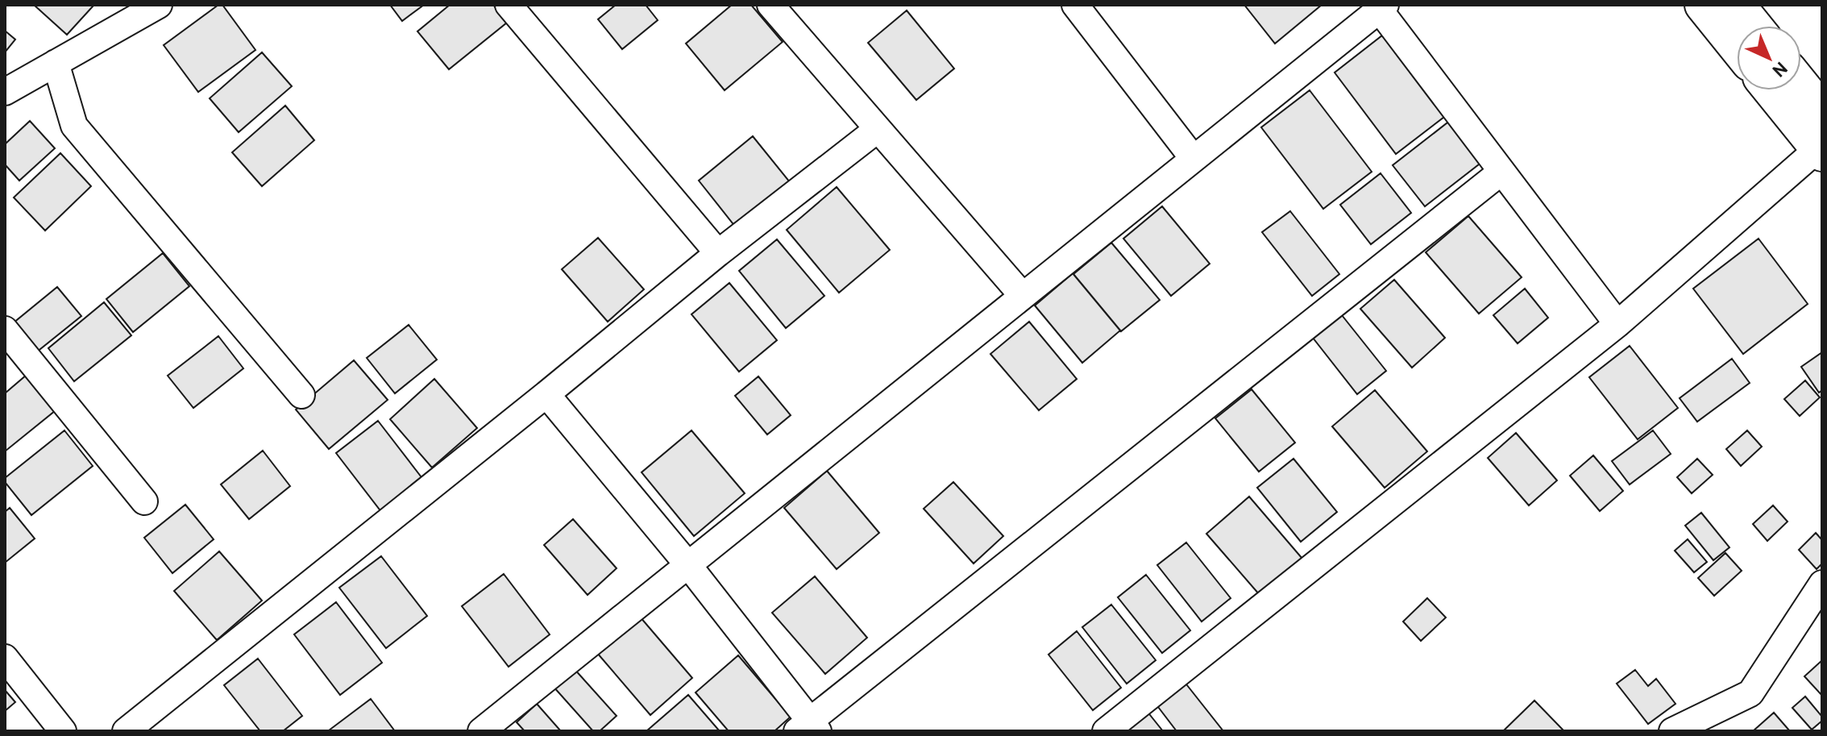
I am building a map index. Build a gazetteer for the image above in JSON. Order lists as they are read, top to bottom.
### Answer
{
  "north": "bottom right"
}
